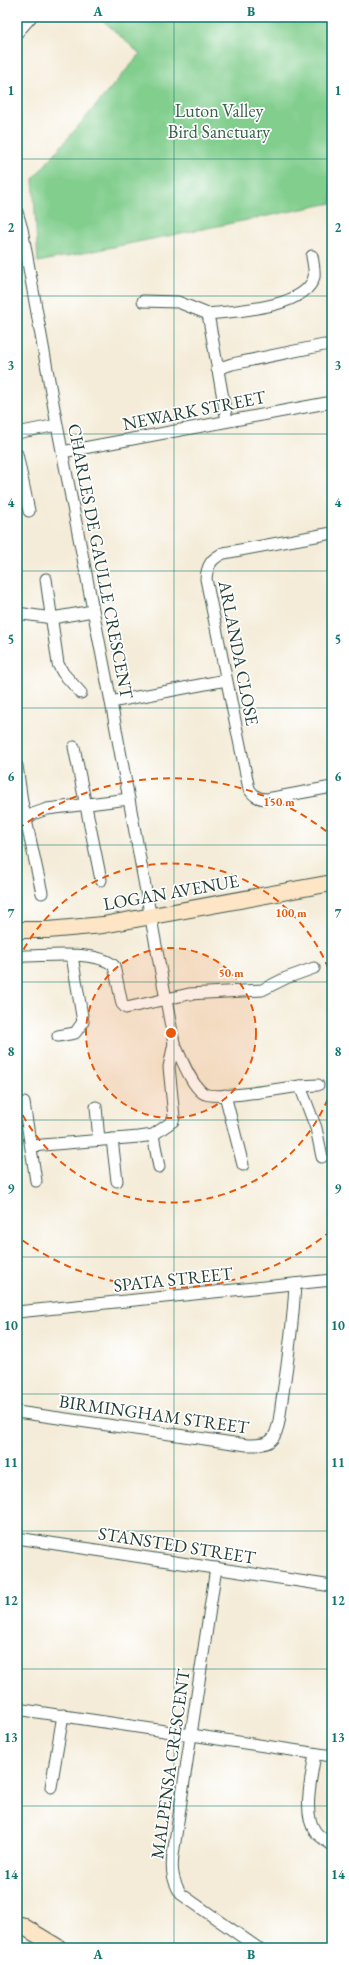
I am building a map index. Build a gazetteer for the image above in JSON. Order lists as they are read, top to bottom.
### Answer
{
  "streets": {
    "street": [
      "NEWARK STREET",
      "CHARLES DE GAULLE CRESCENT",
      "ARLANDA CLOSE",
      "LOGAN AVENUE",
      "SPATA STREET",
      "BIRMINGHAM STREET",
      "STANSTED STREET",
      "MALPENSA CRESCENT"
    ]
  },
  "crossings": [
    ["NEWARK STREET", "CHARLES DE GAULLE CRESCENT"],
    ["CHARLES DE GAULLE CRESCENT", "LOGAN AVENUE"],
    ["SPATA STREET", "BIRMINGHAM STREET"],
    ["STANSTED STREET", "MALPENSA CRESCENT"]
  ],
  "parks": ["Luton Valley Bird Sanctuary"],
  "grid": {
    "columns": ["A", "B"],
    "rows": [
      "1",
      "2",
      "3",
      "4",
      "5",
      "6",
      "7",
      "8",
      "9",
      "10",
      "11",
      "12",
      "13",
      "14"
    ]
  },
  "rings": ["150 m", "100 m", "50 m"]
}
